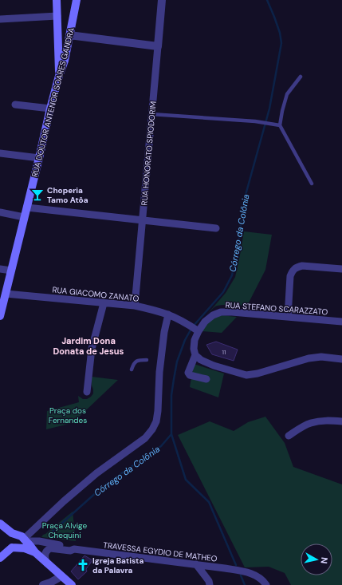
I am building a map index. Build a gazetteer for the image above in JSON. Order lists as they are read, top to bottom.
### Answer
{
  "streets": {
    "main road": ["RUA DOUTOR ANTENOR SOARES GANDRA"],
    "street": [
      "RUA HONORATO SPIODORIM",
      "RUA GIACOMO ZANATO",
      "RUA STEFANO SCARAZZATO",
      "TRAVESSA EGYDIO DE MATHEO"
    ]
  },
  "crossings": [
    ["RUA DOUTOR ANTENOR SOARES GANDRA", "RUA GIACOMO ZANATO"],
    ["RUA HONORATO SPIODORIM", "RUA GIACOMO ZANATO"],
    ["RUA GIACOMO ZANATO", "RUA STEFANO SCARAZZATO"]
  ],
  "districts": ["Jardim Dona Donata de Jesus"],
  "water": ["Córrego da Colônia"],
  "parks": ["Praça dos Fernandes", "Praça Alvige Chequini"],
  "places": {
    "bar": ["Choperia Tamo Atôa"],
    "church": ["Igreja Batista da Palavra"]
  },
  "house_numbers": ["11"],
  "north": "right"
}
